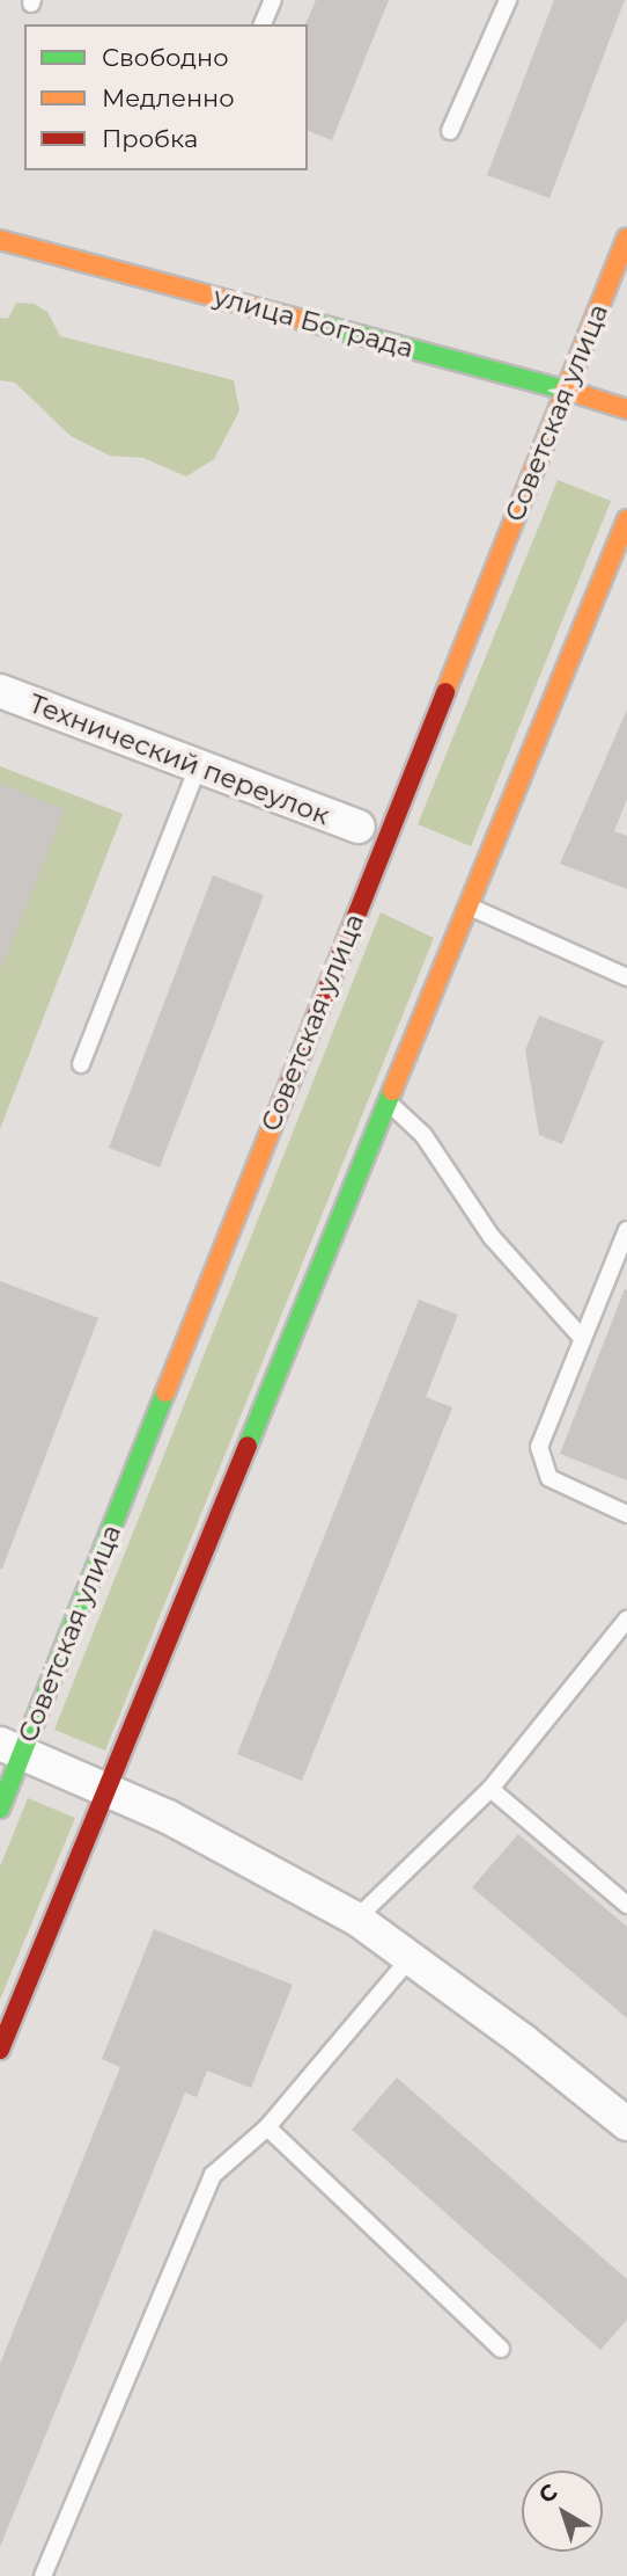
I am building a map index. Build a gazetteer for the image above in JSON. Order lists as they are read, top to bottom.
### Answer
{
  "streets": {
    "main road": ["улица Бограда", "Советская улица"],
    "street": ["Технический переулок"]
  },
  "crossings": [
    ["улица Бограда", "Советская улица"]
  ],
  "legend": ["Свободно", "Медленно", "Пробка"],
  "north": "top left"
}
